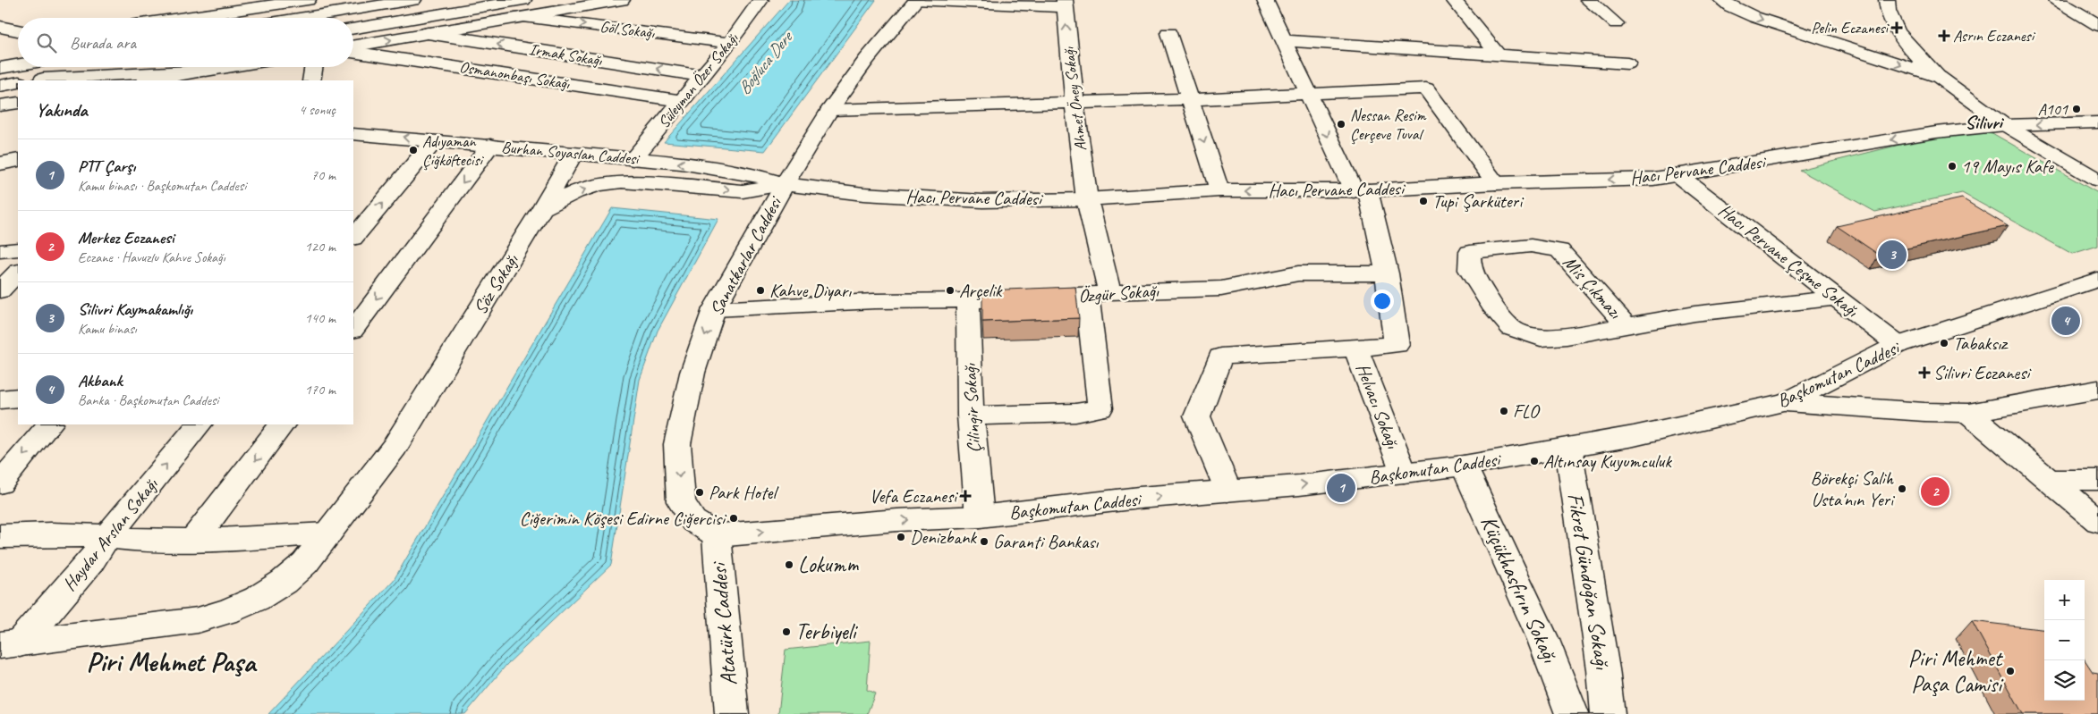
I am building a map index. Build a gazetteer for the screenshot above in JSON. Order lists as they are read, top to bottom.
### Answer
{
  "streets": {
    "main road": [
      "Göl Sokağı",
      "Irmak Sokağı",
      "Osmanonbaşı Sokağı",
      "Süleyman Özer Sokağı",
      "Ahmet Öney Sokağı",
      "Burhan Soyaslan Caddesi",
      "Hacı Pervane Caddesi",
      "Sanatkarlar Caddesi",
      "Hacı Pervane Çeşme Sokağı",
      "Söz Sokağı",
      "Mis Çıkmazı",
      "Özgür Sokağı",
      "Başkomutan Caddesi",
      "Helvacı Sokağı",
      "Çilingir Sokağı",
      "Haydar Arslan Sokağı",
      "Fikret Gündoğan Sokağı",
      "Küçükhasfırın Sokağı",
      "Atatürk Caddesi"
    ]
  },
  "crossings": [
    ["Göl Sokağı", "Süleyman Özer Sokağı"],
    ["Irmak Sokağı", "Süleyman Özer Sokağı"],
    ["Osmanonbaşı Sokağı", "Süleyman Özer Sokağı"],
    ["Süleyman Özer Sokağı", "Burhan Soyaslan Caddesi"],
    ["Ahmet Öney Sokağı", "Hacı Pervane Caddesi"],
    ["Ahmet Öney Sokağı", "Özgür Sokağı"],
    ["Ahmet Öney Sokağı", "Çilingir Sokağı"],
    ["Burhan Soyaslan Caddesi", "Hacı Pervane Caddesi"],
    ["Burhan Soyaslan Caddesi", "Sanatkarlar Caddesi"],
    ["Burhan Soyaslan Caddesi", "Söz Sokağı"],
    ["Hacı Pervane Caddesi", "Sanatkarlar Caddesi"],
    ["Hacı Pervane Caddesi", "Hacı Pervane Çeşme Sokağı"],
    ["Hacı Pervane Caddesi", "Helvacı Sokağı"],
    ["Sanatkarlar Caddesi", "Özgür Sokağı"],
    ["Sanatkarlar Caddesi", "Başkomutan Caddesi"],
    ["Sanatkarlar Caddesi", "Atatürk Caddesi"],
    ["Hacı Pervane Çeşme Sokağı", "Mis Çıkmazı"],
    ["Hacı Pervane Çeşme Sokağı", "Başkomutan Caddesi"],
    ["Söz Sokağı", "Haydar Arslan Sokağı"],
    ["Özgür Sokağı", "Helvacı Sokağı"],
    ["Özgür Sokağı", "Çilingir Sokağı"],
    ["Başkomutan Caddesi", "Helvacı Sokağı"],
    ["Başkomutan Caddesi", "Çilingir Sokağı"],
    ["Başkomutan Caddesi", "Fikret Gündoğan Sokağı"],
    ["Başkomutan Caddesi", "Küçükhasfırın Sokağı"],
    ["Başkomutan Caddesi", "Atatürk Caddesi"]
  ],
  "one_way": ["Sanatkarlar Caddesi", "Başkomutan Caddesi"],
  "districts": ["Silivri", "Piri Mehmet Paşa"],
  "water": ["Boğluca Dere"],
  "places": {
    "health": [
      "Pelin Eczanesi",
      "Asrın Eczanesi",
      "Silivri Eczanesi",
      "Vefa Eczanesi"
    ],
    "other": [
      "A101",
      "Nessan Resim Çerçeve Tuval",
      "Adıyaman Çiğköftecisi",
      "19 Mayıs Kafe",
      "Tupi Şarküteri",
      "Kahve Diyarı",
      "Arçelik",
      "Tabaksız",
      "FLO",
      "Altınsay Kuyumculuk",
      "Börekçi Salih Usta'nın Yeri",
      "Park Hotel",
      "Ciğerimin Köşesi Edirne Ciğercisi",
      "Denizbank",
      "Garanti Bankası",
      "Lokumm",
      "Terbiyeli",
      "Piri Mehmet Paşa Camisi"
    ]
  },
  "page": {
    "search": "Burada ara",
    "heading": ["Yakında", "4 sonuç"],
    "list": [
      {
        "mark": "1",
        "name": "PTT Çarşı",
        "note": "Kamu binası · Başkomutan Caddesi",
        "value": "70 m"
      },
      {
        "mark": "2",
        "name": "Merkez Eczanesi",
        "note": "Eczane · Havuzlu Kahve Sokağı",
        "value": "120 m"
      },
      {
        "mark": "3",
        "name": "Silivri Kaymakamlığı",
        "note": "Kamu binası",
        "value": "140 m"
      },
      {
        "mark": "4",
        "name": "Akbank",
        "note": "Banka · Başkomutan Caddesi",
        "value": "170 m"
      }
    ],
    "pins": [
      "3",
      "4",
      "1",
      "2"
    ],
    "map_buttons": ["+", "−"]
  }
}
